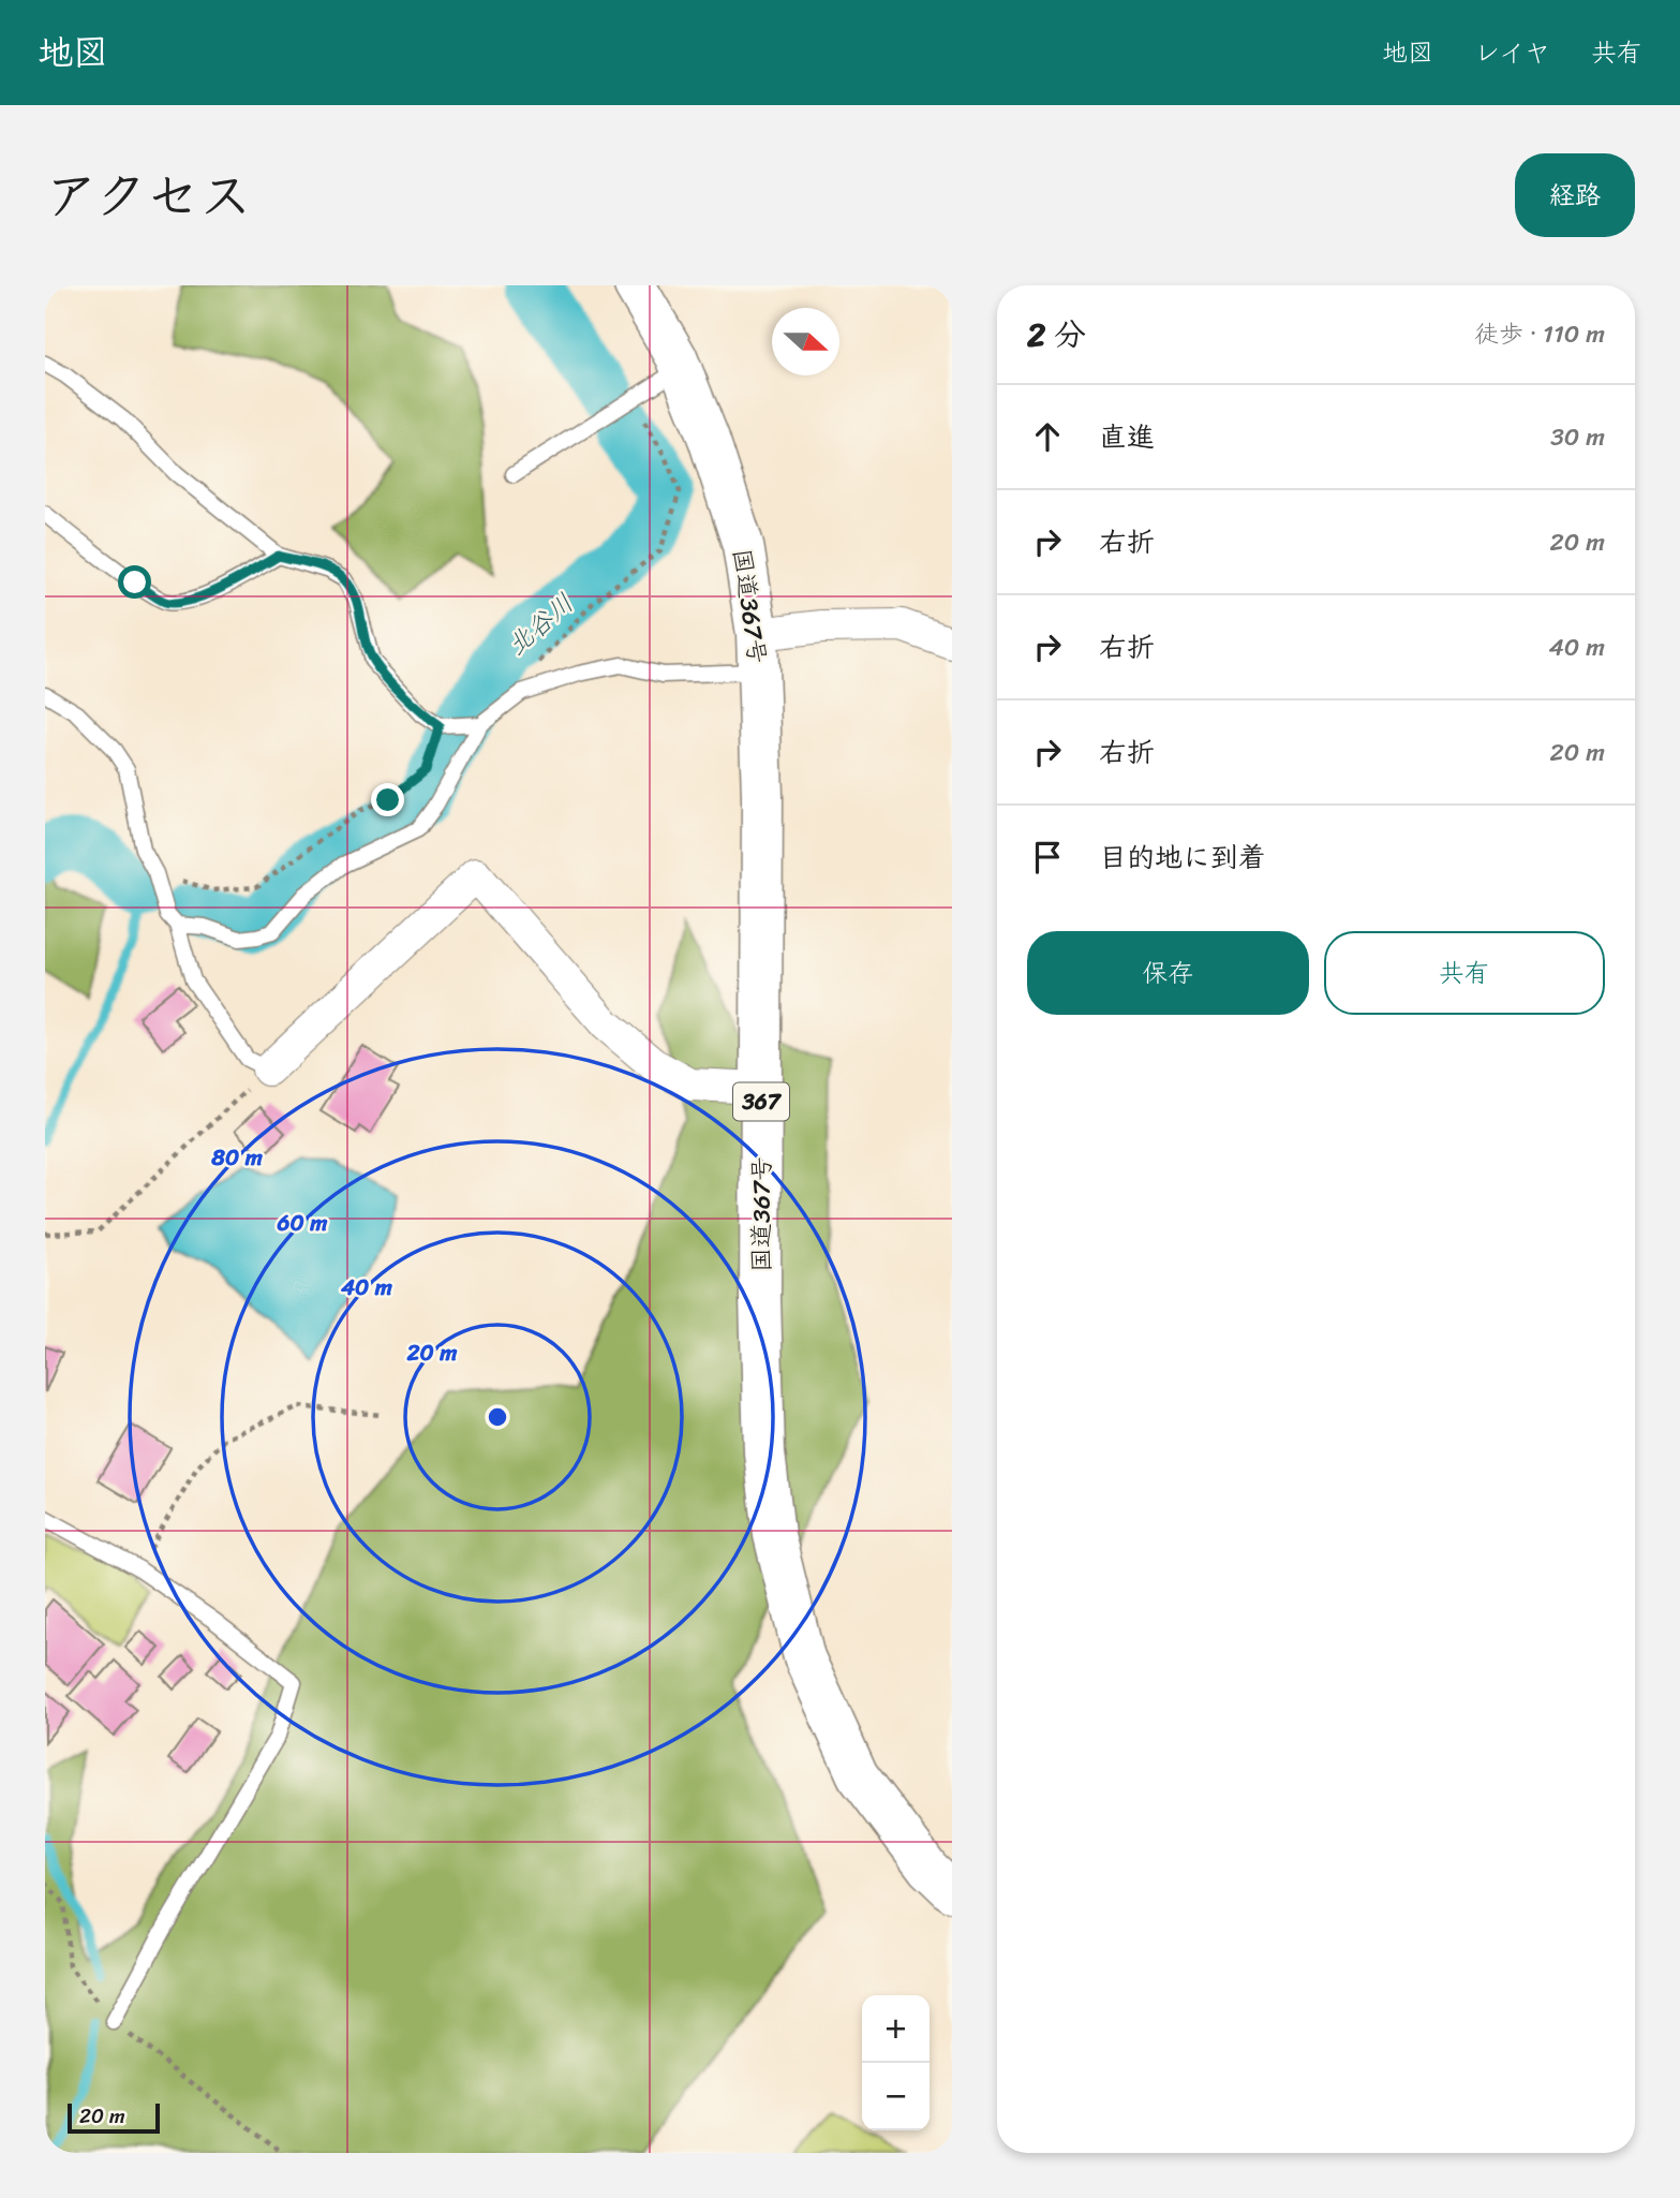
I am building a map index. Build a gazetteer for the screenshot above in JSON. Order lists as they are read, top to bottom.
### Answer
{
  "streets": {
    "highway": ["国道367号", "367"]
  },
  "water": ["北谷川"],
  "scale_bar": "20 m",
  "north": "right",
  "page": {
    "header": "地図",
    "nav": ["地図", "レイヤ", "共有"],
    "title": "アクセス",
    "buttons": [
      "経路",
      ["保存", "共有"]
    ],
    "heading": ["2 分", "徒歩 · 110 m"],
    "list": [
      ["直進", "30 m"],
      ["右折", "20 m"],
      ["右折", "40 m"],
      ["右折", "20 m"],
      "目的地に到着"
    ],
    "map_buttons": ["+", "−"],
    "scale": "20 m"
  },
  "rings": [
    "80 m",
    "60 m",
    "40 m",
    "20 m"
  ]
}
